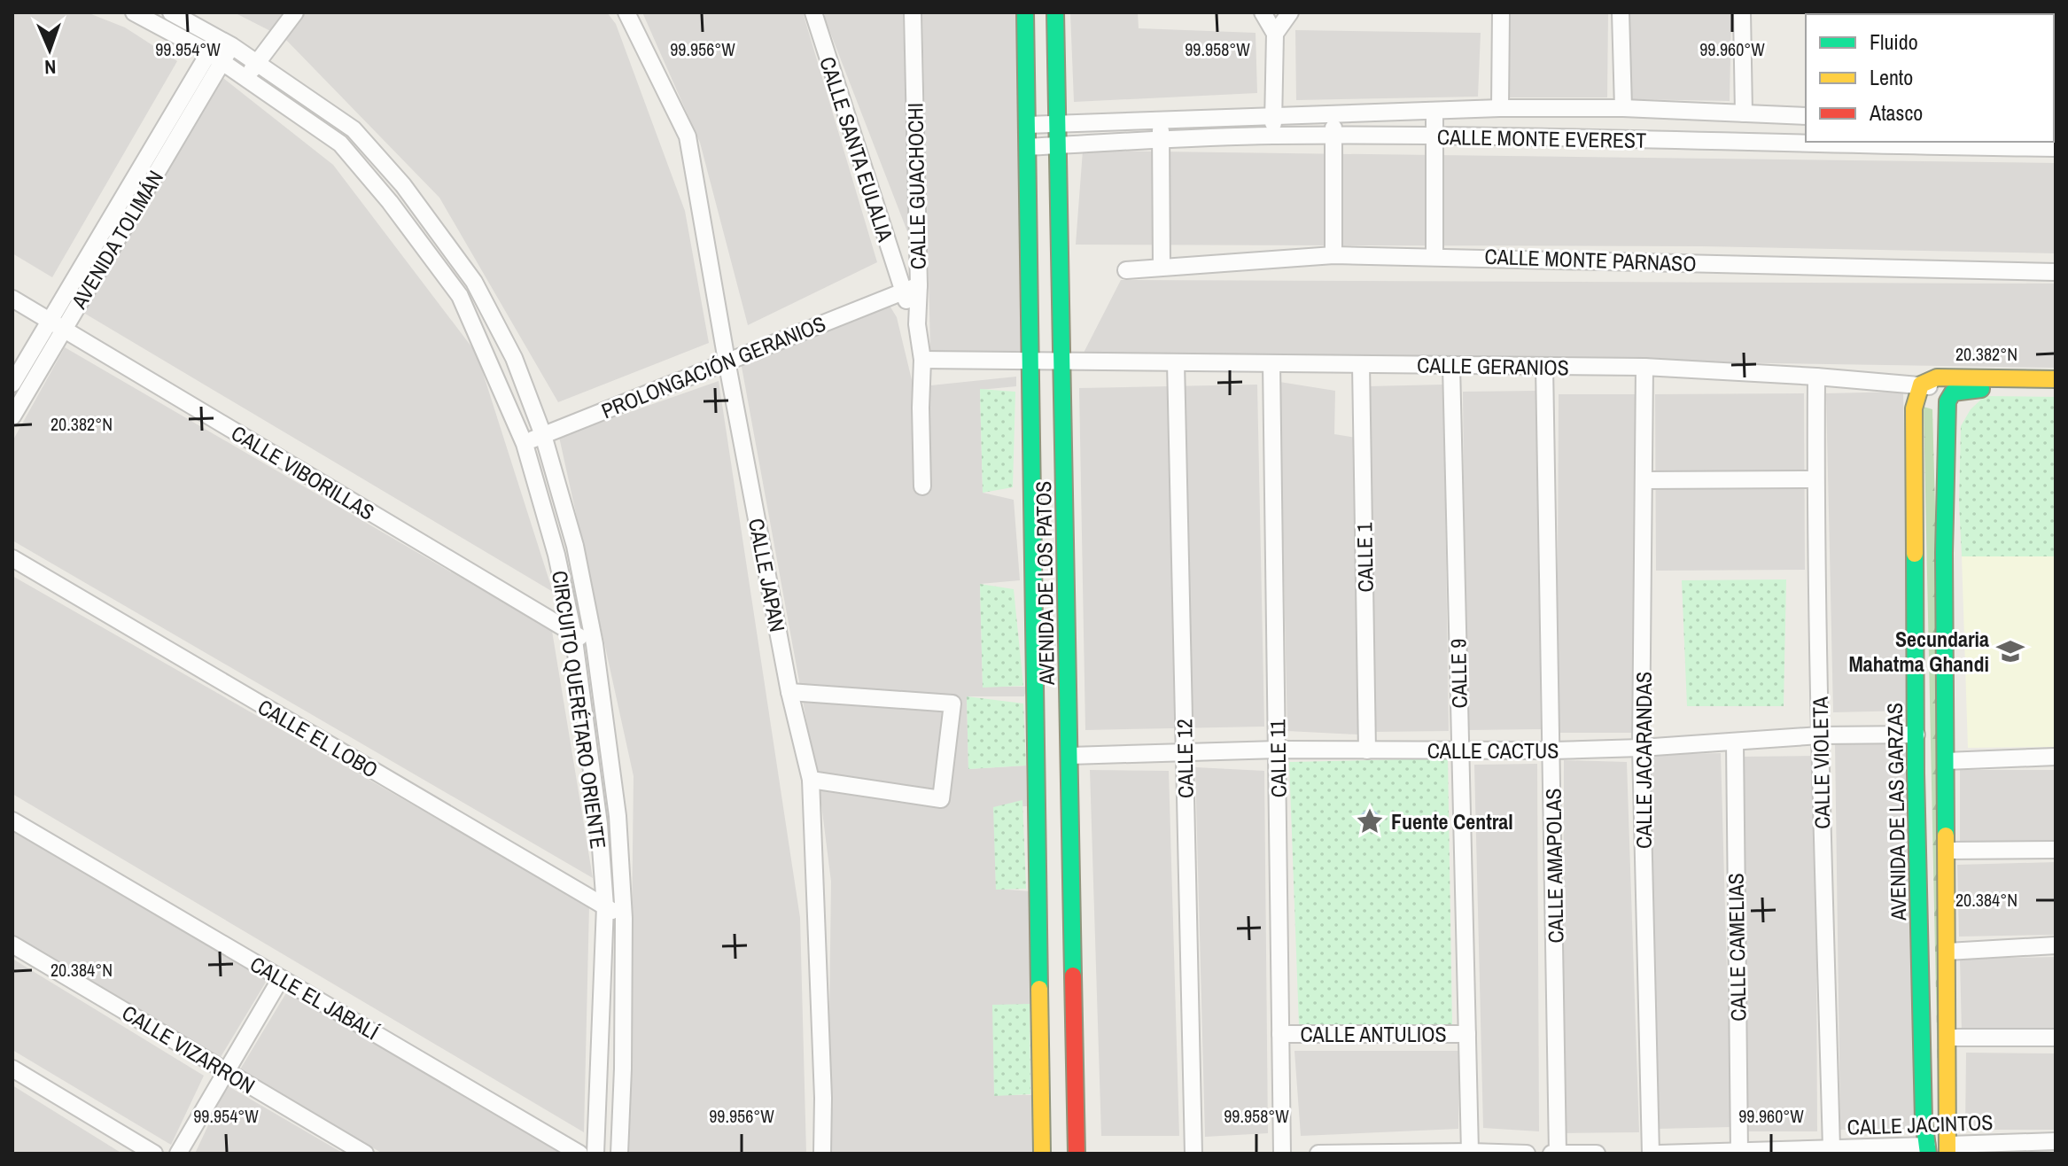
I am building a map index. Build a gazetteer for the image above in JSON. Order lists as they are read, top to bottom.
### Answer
{
  "streets": {
    "street": [
      "CALLE MONTE EVEREST",
      "CALLE SANTA EULALIA",
      "CALLE GUACHOCHI",
      "AVENIDA TOLIMÁN",
      "CALLE MONTE PARNASO",
      "CALLE GERANIOS",
      "PROLONGACIÓN GERANIOS",
      "CALLE VIBORILLAS",
      "CALLE 1",
      "CALLE JAPAN",
      "AVENIDA DE LOS PATOS",
      "CALLE 9",
      "CIRCUITO QUERÉTARO ORIENTE",
      "CALLE EL LOBO",
      "CALLE CACTUS",
      "CALLE 12",
      "CALLE 11",
      "CALLE JACARANDAS",
      "CALLE VIOLETA",
      "AVENIDA DE LAS GARZAS",
      "CALLE AMAPOLAS",
      "CALLE CAMELIAS",
      "CALLE EL JABALÍ",
      "CALLE ANTULIOS",
      "CALLE VIZARRON",
      "CALLE JACINTOS"
    ]
  },
  "crossings": [
    ["CALLE MONTE EVEREST", "AVENIDA DE LOS PATOS"],
    ["CALLE SANTA EULALIA", "CALLE GUACHOCHI"],
    ["CALLE SANTA EULALIA", "PROLONGACIÓN GERANIOS"],
    ["CALLE GUACHOCHI", "PROLONGACIÓN GERANIOS"],
    ["AVENIDA TOLIMÁN", "CALLE VIBORILLAS"],
    ["AVENIDA TOLIMÁN", "CIRCUITO QUERÉTARO ORIENTE"],
    ["CALLE GERANIOS", "CALLE 1"],
    ["CALLE GERANIOS", "AVENIDA DE LOS PATOS"],
    ["CALLE GERANIOS", "CALLE 9"],
    ["CALLE GERANIOS", "CALLE 12"],
    ["CALLE GERANIOS", "CALLE 11"],
    ["CALLE GERANIOS", "CALLE JACARANDAS"],
    ["CALLE GERANIOS", "CALLE VIOLETA"],
    ["CALLE GERANIOS", "AVENIDA DE LAS GARZAS"],
    ["CALLE GERANIOS", "CALLE AMAPOLAS"],
    ["PROLONGACIÓN GERANIOS", "CALLE JAPAN"],
    ["PROLONGACIÓN GERANIOS", "CIRCUITO QUERÉTARO ORIENTE"],
    ["CALLE VIBORILLAS", "CIRCUITO QUERÉTARO ORIENTE"],
    ["CALLE 1", "CALLE CACTUS"],
    ["AVENIDA DE LOS PATOS", "CALLE CACTUS"],
    ["CALLE 9", "CALLE CACTUS"],
    ["CALLE 9", "CALLE ANTULIOS"],
    ["CIRCUITO QUERÉTARO ORIENTE", "CALLE EL LOBO"],
    ["CALLE CACTUS", "CALLE 12"],
    ["CALLE CACTUS", "CALLE 11"],
    ["CALLE CACTUS", "CALLE JACARANDAS"],
    ["CALLE CACTUS", "CALLE VIOLETA"],
    ["CALLE CACTUS", "AVENIDA DE LAS GARZAS"],
    ["CALLE CACTUS", "CALLE AMAPOLAS"],
    ["CALLE CACTUS", "CALLE CAMELIAS"],
    ["CALLE 11", "CALLE ANTULIOS"],
    ["CALLE VIOLETA", "CALLE JACINTOS"],
    ["AVENIDA DE LAS GARZAS", "CALLE JACINTOS"],
    ["CALLE CAMELIAS", "CALLE JACINTOS"]
  ],
  "places": {
    "school or university": ["Secundaria Mahatma Ghandi"],
    "place": ["Fuente Central"]
  },
  "legend": ["Fluido", "Lento", "Atasco"],
  "north": "bottom",
  "coordinates": [
    "99.954°W",
    "99.956°W",
    "99.958°W",
    "99.960°W",
    "20.382°N",
    "20.384°N"
  ]
}
